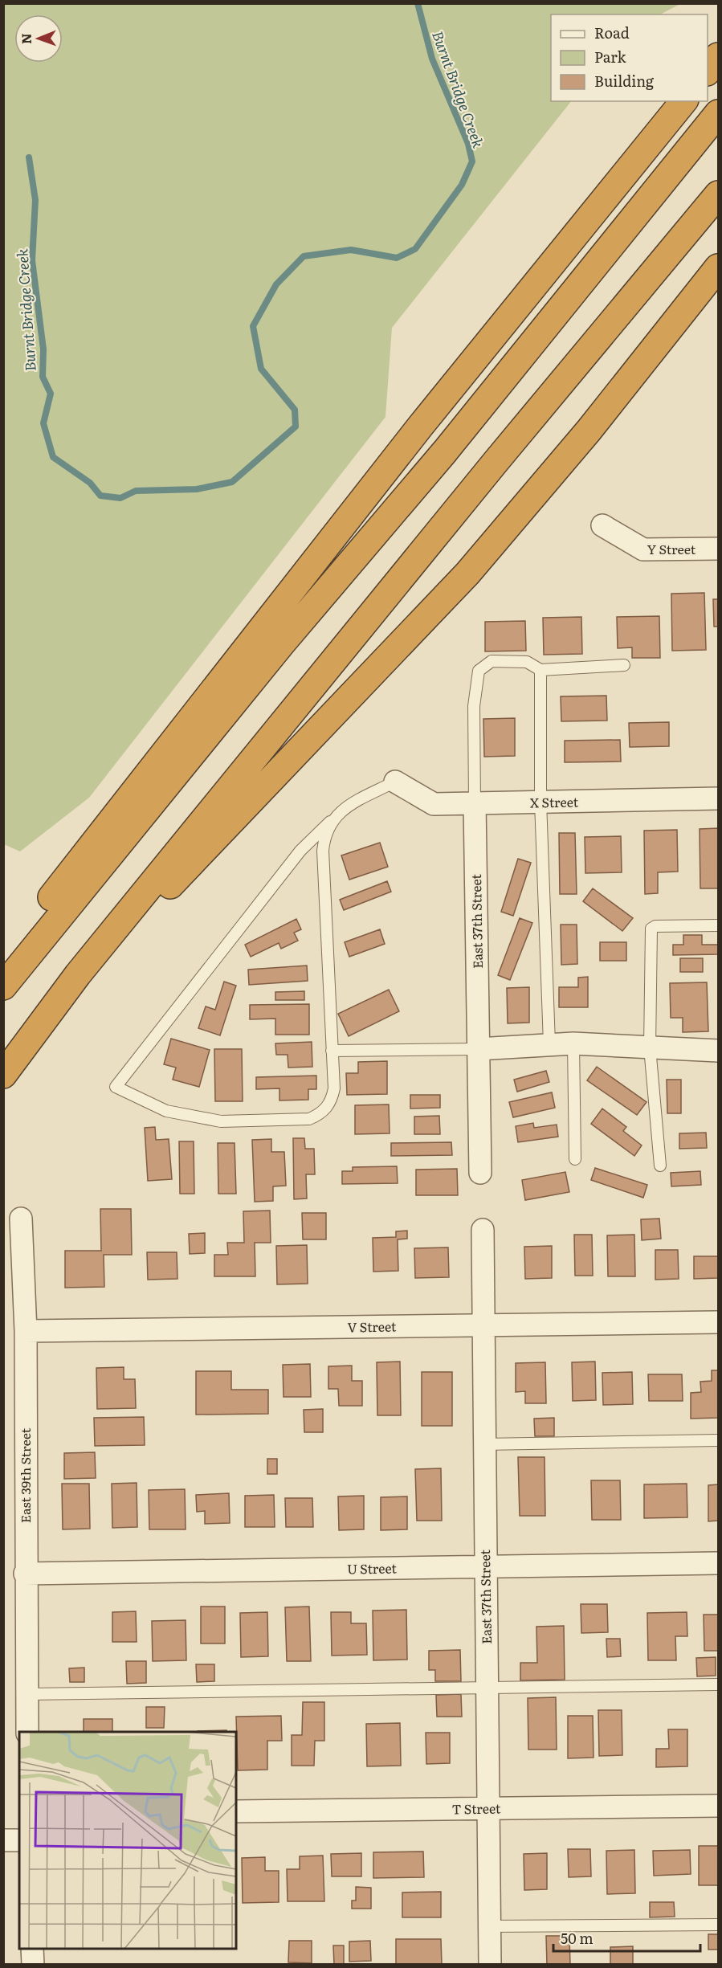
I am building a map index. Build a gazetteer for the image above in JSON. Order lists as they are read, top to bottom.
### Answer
{
  "streets": {
    "street": [
      "Y Street",
      "X Street",
      "East 37th Street",
      "V Street",
      "East 39th Street",
      "U Street",
      "T Street"
    ]
  },
  "crossings": [
    ["X Street", "East 37th Street"],
    ["East 37th Street", "V Street"],
    ["East 37th Street", "U Street"],
    ["East 37th Street", "T Street"],
    ["V Street", "East 39th Street"],
    ["East 39th Street", "U Street"]
  ],
  "water": ["Burnt Bridge Creek"],
  "legend": ["Road", "Park", "Building"],
  "scale_bar": "50 m",
  "north": "left"
}
